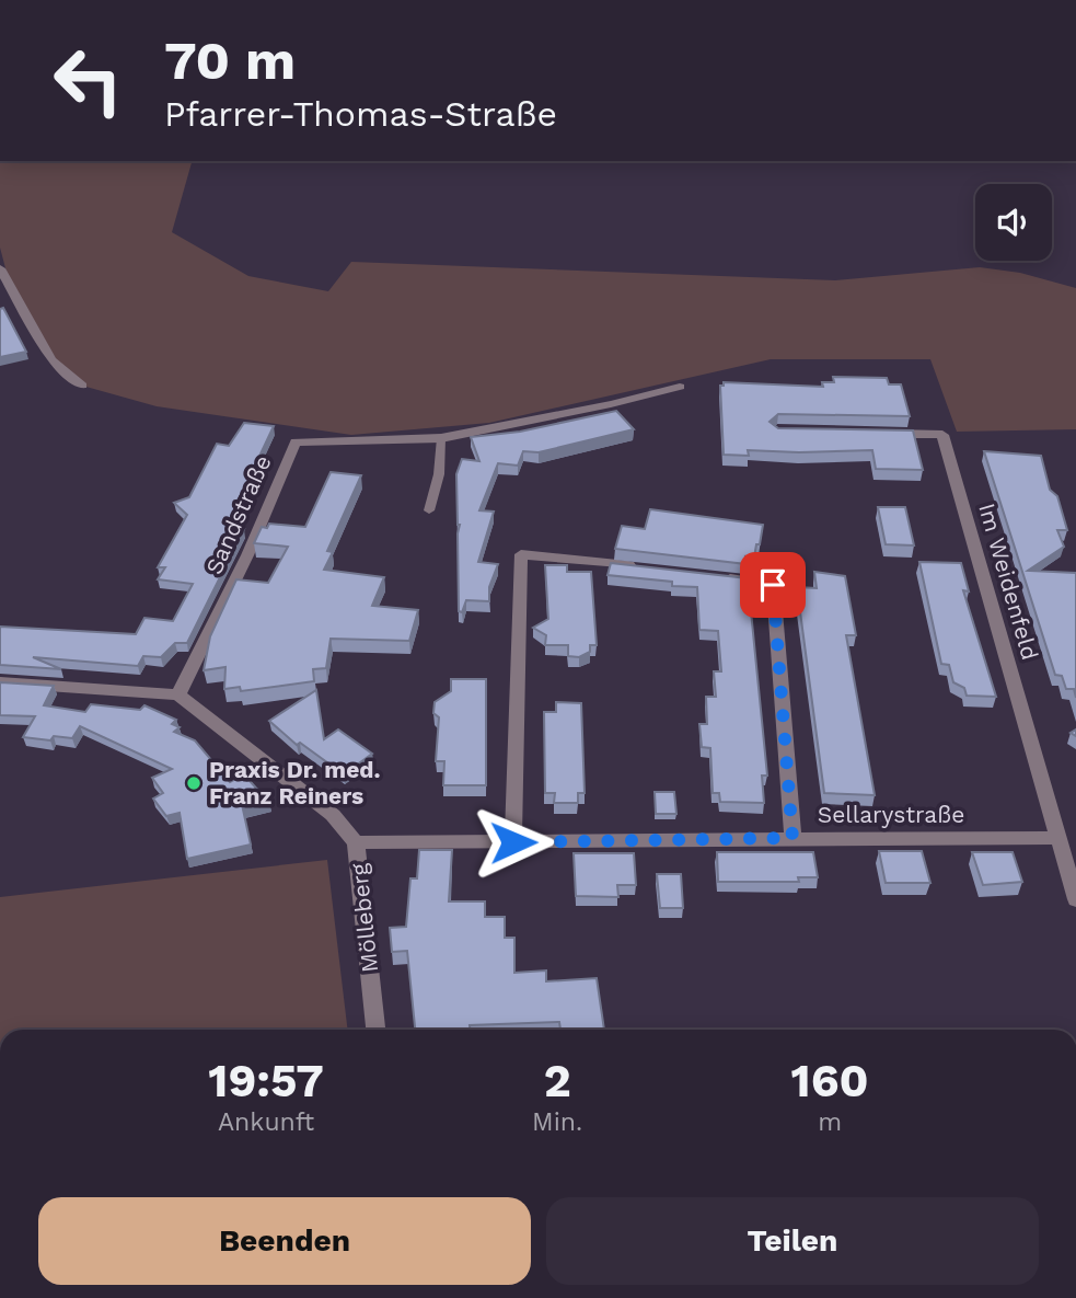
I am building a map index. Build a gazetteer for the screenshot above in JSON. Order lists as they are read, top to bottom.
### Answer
{
  "streets": {
    "street": [
      "Sandstraße",
      "Im Weidenfeld",
      "Sellarystraße",
      "Mölleberg"
    ]
  },
  "crossings": [
    ["Sandstraße", "Mölleberg"],
    ["Im Weidenfeld", "Sellarystraße"],
    ["Sellarystraße", "Mölleberg"]
  ],
  "places": ["Praxis Dr. med. Franz Reiners"],
  "page": {
    "turn": ["70 m", "Pfarrer-Thomas-Straße"],
    "eta": [
      "19:57",
      "Ankunft",
      "2",
      "Min.",
      "160",
      "m"
    ],
    "buttons": ["Beenden", "Teilen"]
  }
}
